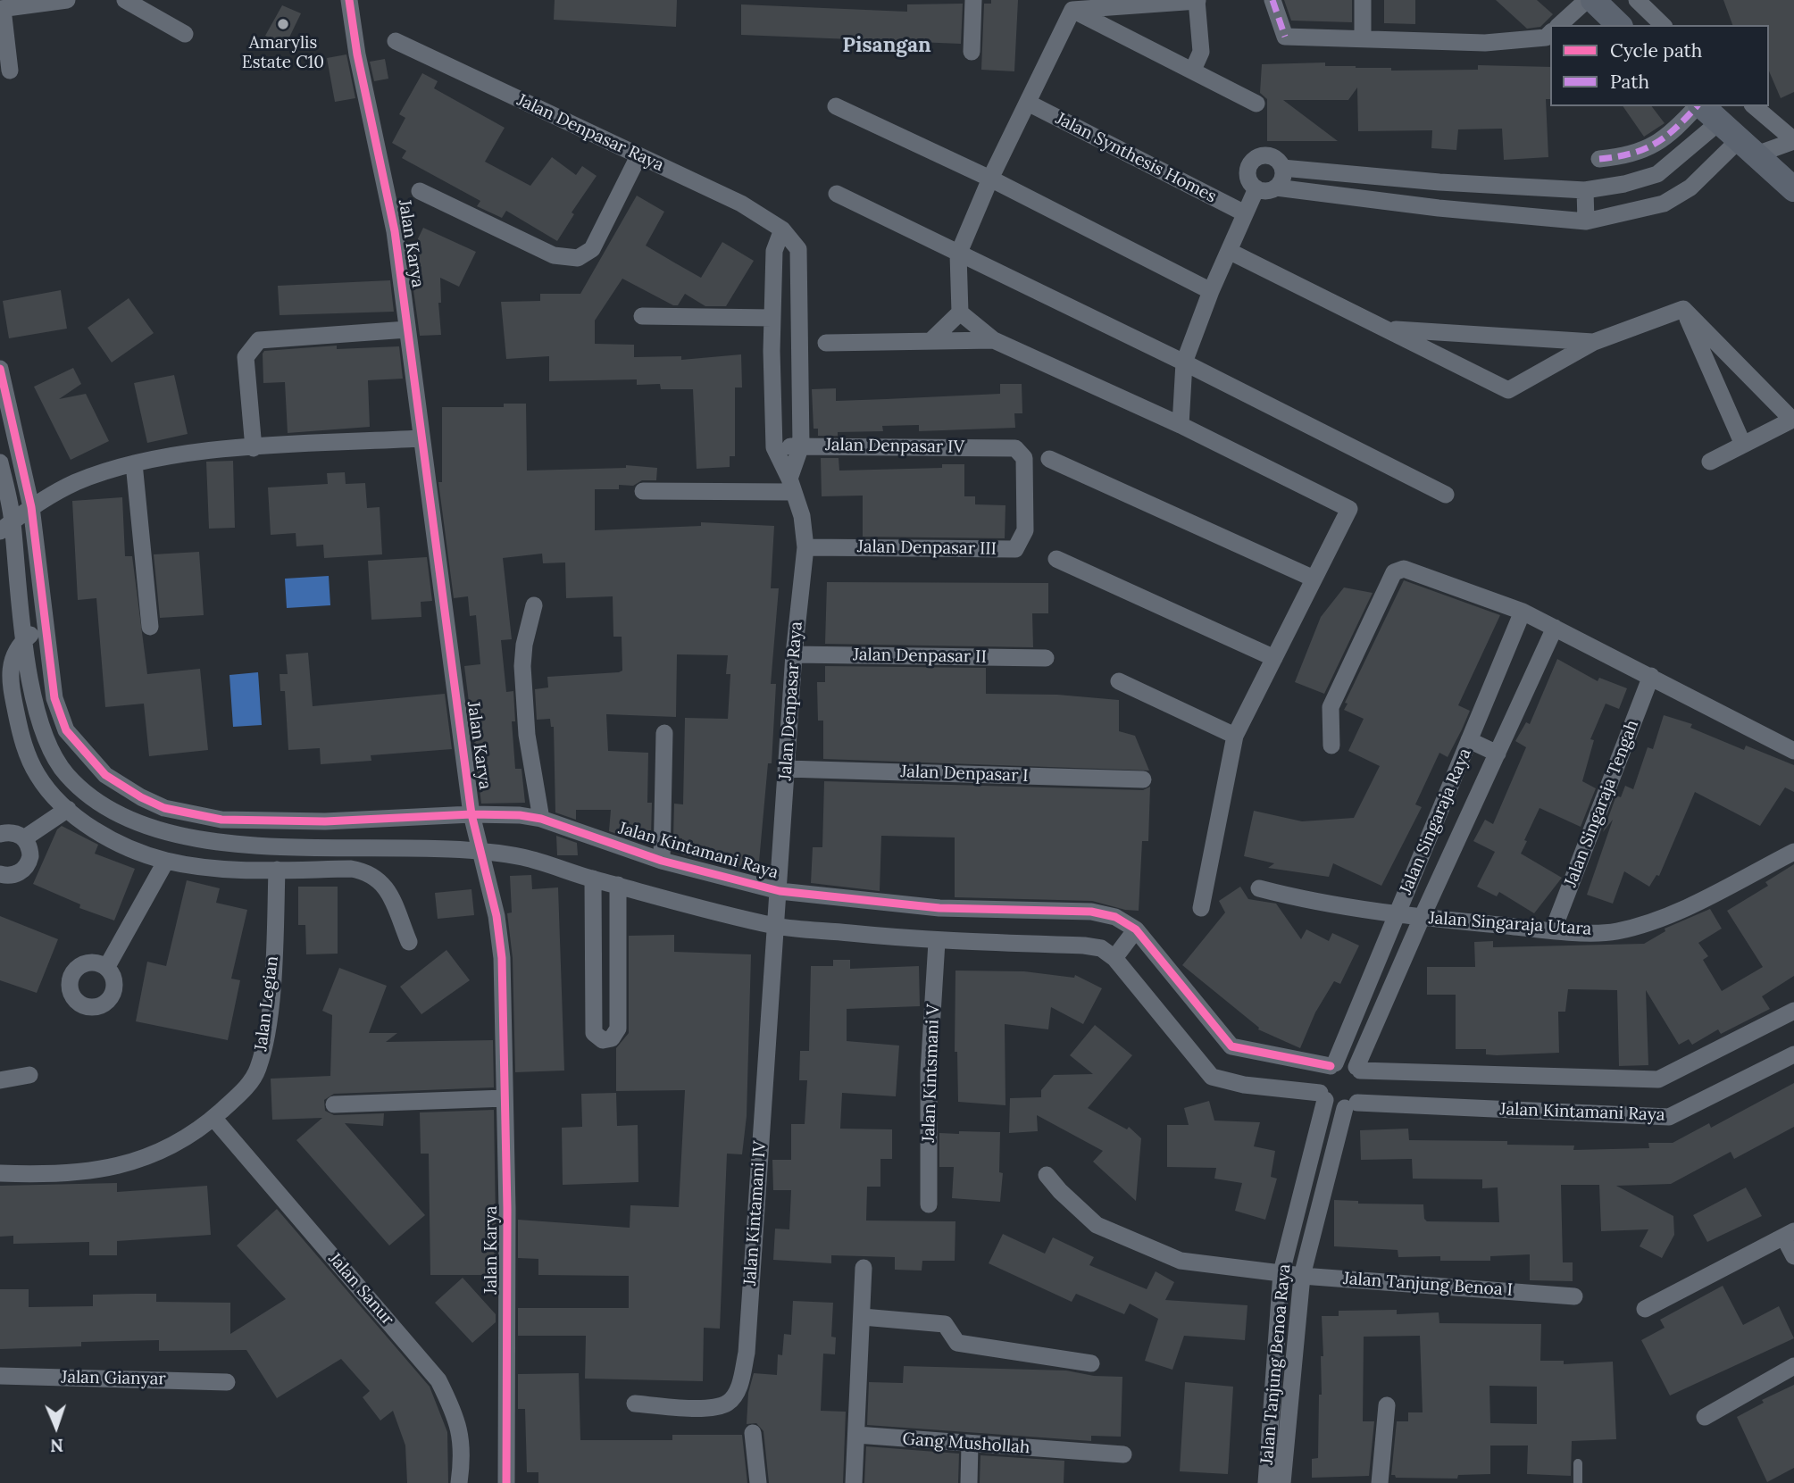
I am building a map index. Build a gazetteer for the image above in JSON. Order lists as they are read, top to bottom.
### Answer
{
  "streets": {
    "street": [
      "Jalan Denpasar Raya",
      "Jalan Synthesis Homes",
      "Jalan Karya",
      "Jalan Denpasar IV",
      "Jalan Denpasar III",
      "Jalan Denpasar II",
      "Jalan Denpasar I",
      "Jalan Singaraja Tengah",
      "Jalan Singaraja Raya",
      "Jalan Kintamani Raya",
      "Jalan Singaraja Utara",
      "Jalan Legian",
      "Jalan Kintsmani V",
      "Jalan Kintamani IV",
      "Jalan Tanjung Benoa I",
      "Jalan Sanur",
      "Jalan Tanjung Benoa Raya",
      "Jalan Gianyar",
      "Gang Mushollah"
    ]
  },
  "crossings": [
    ["Jalan Denpasar Raya", "Jalan Denpasar IV"],
    ["Jalan Denpasar Raya", "Jalan Denpasar III"],
    ["Jalan Denpasar Raya", "Jalan Denpasar II"],
    ["Jalan Denpasar Raya", "Jalan Denpasar I"],
    ["Jalan Denpasar Raya", "Jalan Kintamani Raya"],
    ["Jalan Denpasar Raya", "Jalan Kintamani IV"],
    ["Jalan Karya", "Jalan Kintamani Raya"],
    ["Jalan Denpasar IV", "Jalan Denpasar III"],
    ["Jalan Singaraja Tengah", "Jalan Singaraja Utara"],
    ["Jalan Singaraja Raya", "Jalan Kintamani Raya"],
    ["Jalan Singaraja Raya", "Jalan Singaraja Utara"],
    ["Jalan Singaraja Raya", "Jalan Tanjung Benoa Raya"],
    ["Jalan Kintamani Raya", "Jalan Tanjung Benoa Raya"],
    ["Jalan Legian", "Jalan Sanur"],
    ["Jalan Tanjung Benoa I", "Jalan Tanjung Benoa Raya"]
  ],
  "districts": ["Pisangan"],
  "places": ["Amarylis Estate C10"],
  "legend": ["Cycle path", "Path"],
  "north": "bottom"
}
